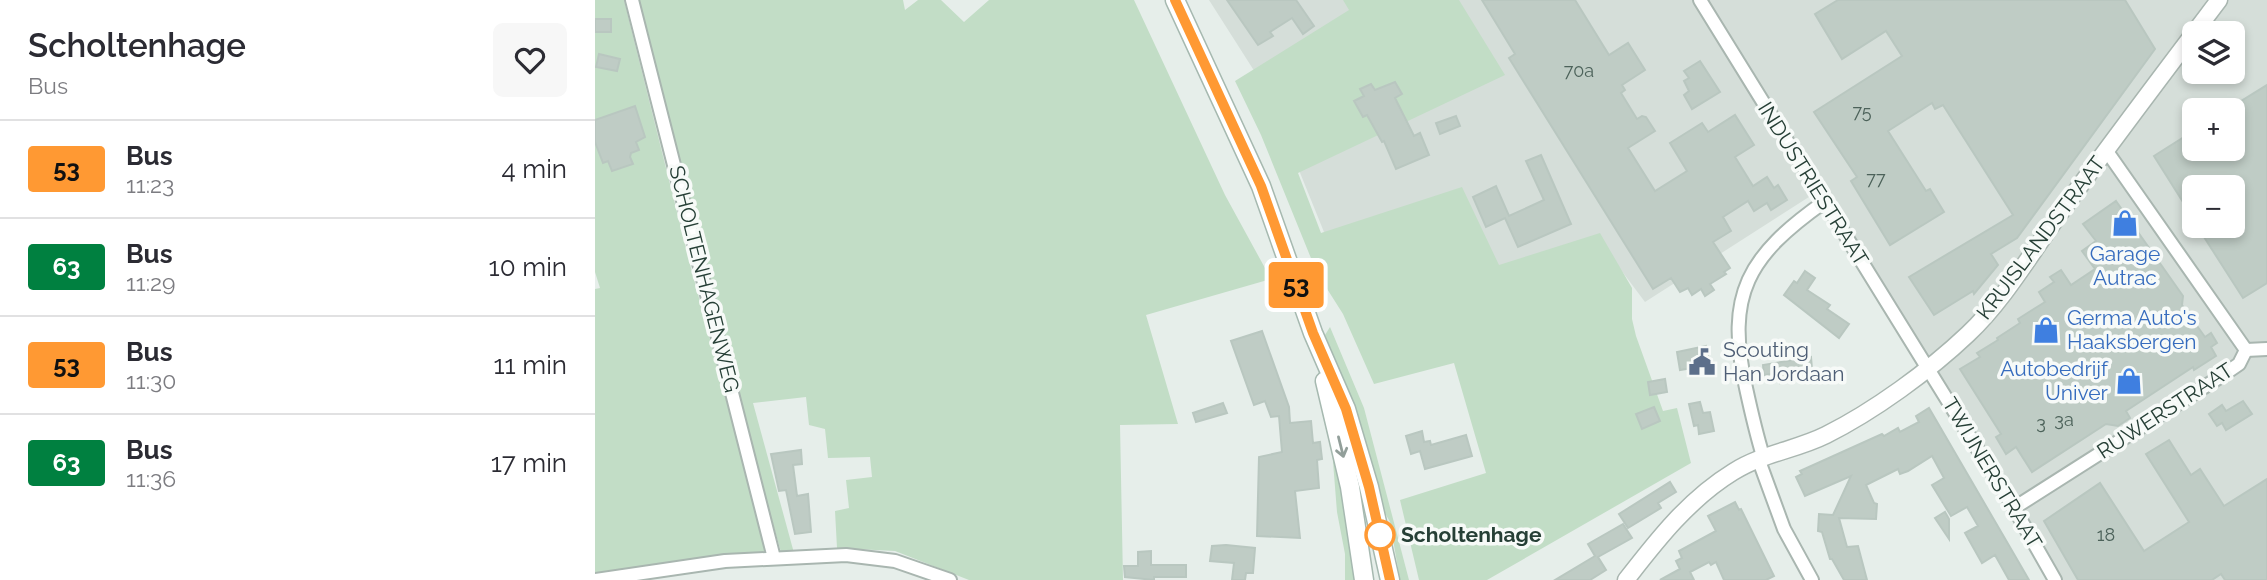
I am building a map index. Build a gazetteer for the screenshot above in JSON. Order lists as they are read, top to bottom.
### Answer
{
  "streets": {
    "street": [
      "INDUSTRIESTRAAT",
      "KRUISLANDSTRAAT",
      "SCHOLTENHAGENWEG",
      "RUWERSTRAAT",
      "TWIJNERSTRAAT"
    ]
  },
  "crossings": [
    ["INDUSTRIESTRAAT", "KRUISLANDSTRAAT"],
    ["INDUSTRIESTRAAT", "TWIJNERSTRAAT"],
    ["KRUISLANDSTRAAT", "RUWERSTRAAT"],
    ["KRUISLANDSTRAAT", "TWIJNERSTRAAT"],
    ["RUWERSTRAAT", "TWIJNERSTRAAT"]
  ],
  "places": {
    "shop": ["Garage Autrac", "Germa Auto's Haaksbergen", "Autobedrijf Univer"],
    "public building": ["Scouting Han Jordaan"],
    "other": ["Scholtenhage"]
  },
  "lines": ["bus line 53"],
  "house_numbers": [
    "70a",
    "75",
    "77",
    "3a",
    "3",
    "18"
  ],
  "page": {
    "heading": ["Scholtenhage", "Bus"],
    "on_map": "53",
    "map_buttons": ["+", "−"],
    "list": [
      {
        "mark": "53",
        "name": "Bus",
        "note": "11:23",
        "value": "4 min"
      },
      {
        "mark": "63",
        "name": "Bus",
        "note": "11:29",
        "value": "10 min"
      },
      {
        "mark": "53",
        "name": "Bus",
        "note": "11:30",
        "value": "11 min"
      },
      {
        "mark": "63",
        "name": "Bus",
        "note": "11:36",
        "value": "17 min"
      }
    ]
  }
}
